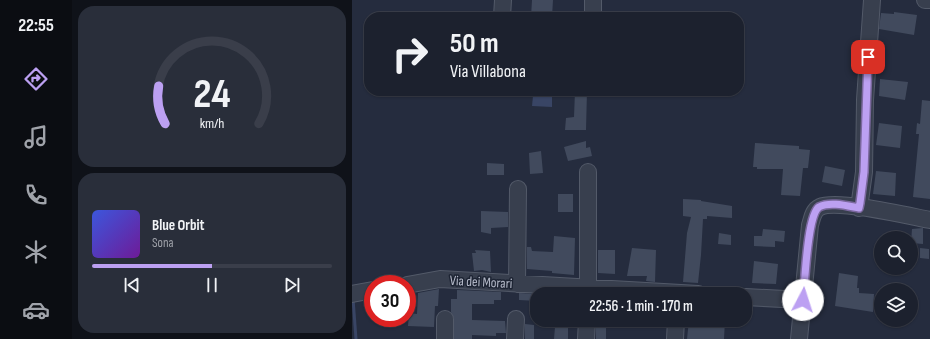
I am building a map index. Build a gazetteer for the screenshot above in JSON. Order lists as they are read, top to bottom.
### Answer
{
  "streets": {
    "street": ["Via dei Morari"]
  },
  "page": {
    "tabs": "22:55",
    "turn": ["50 m", "Via Villabona"],
    "song": ["Blue Orbit", "Sona"],
    "limit": "30",
    "trip": "22:56 · 1 min · 170 m",
    "gauge": ["24", "km/h"]
  }
}
